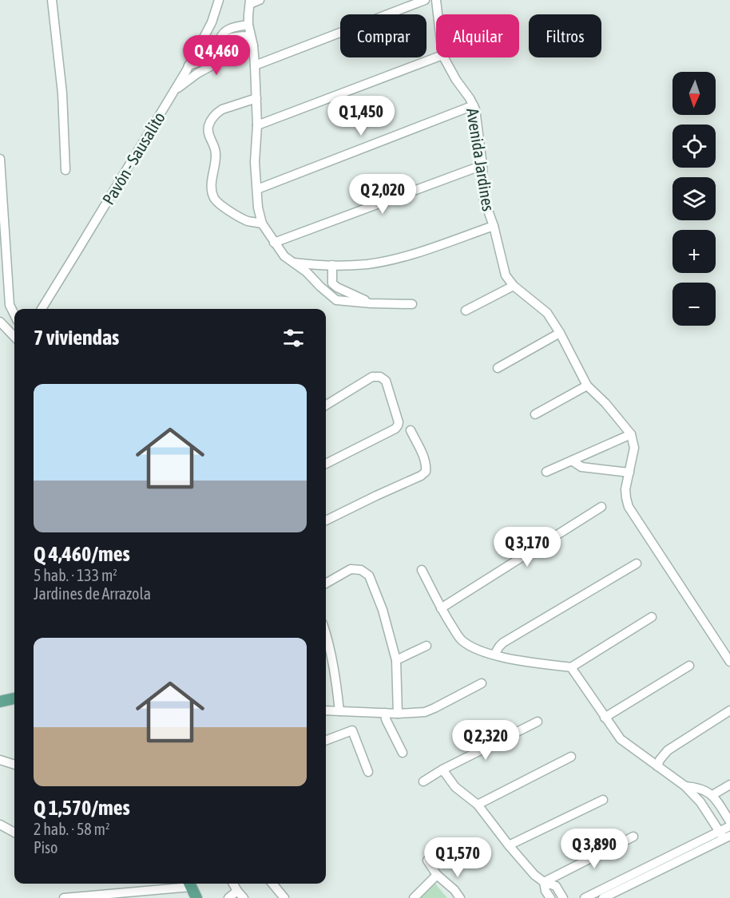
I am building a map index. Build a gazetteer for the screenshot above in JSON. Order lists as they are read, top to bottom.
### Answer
{
  "streets": {
    "street": ["Pavón - Sausalito", "Avenida Jardines"]
  },
  "north": "bottom",
  "page": {
    "chip": ["Comprar", "Alquilar", "Filtros"],
    "price": [
      "Q 4,460",
      "Q 1,450",
      "Q 2,020",
      "Q 3,170",
      "Q 2,320",
      "Q 3,890",
      "Q 1,570"
    ],
    "map_buttons": ["+", "−"],
    "heading": "7 viviendas",
    "list": [
      {
        "name": "Q 4,460/mes",
        "note": "5 hab. · 133 m² · Jardines de Arrazola"
      },
      {
        "name": "Q 1,570/mes",
        "note": "2 hab. · 58 m² · Piso"
      }
    ]
  }
}
